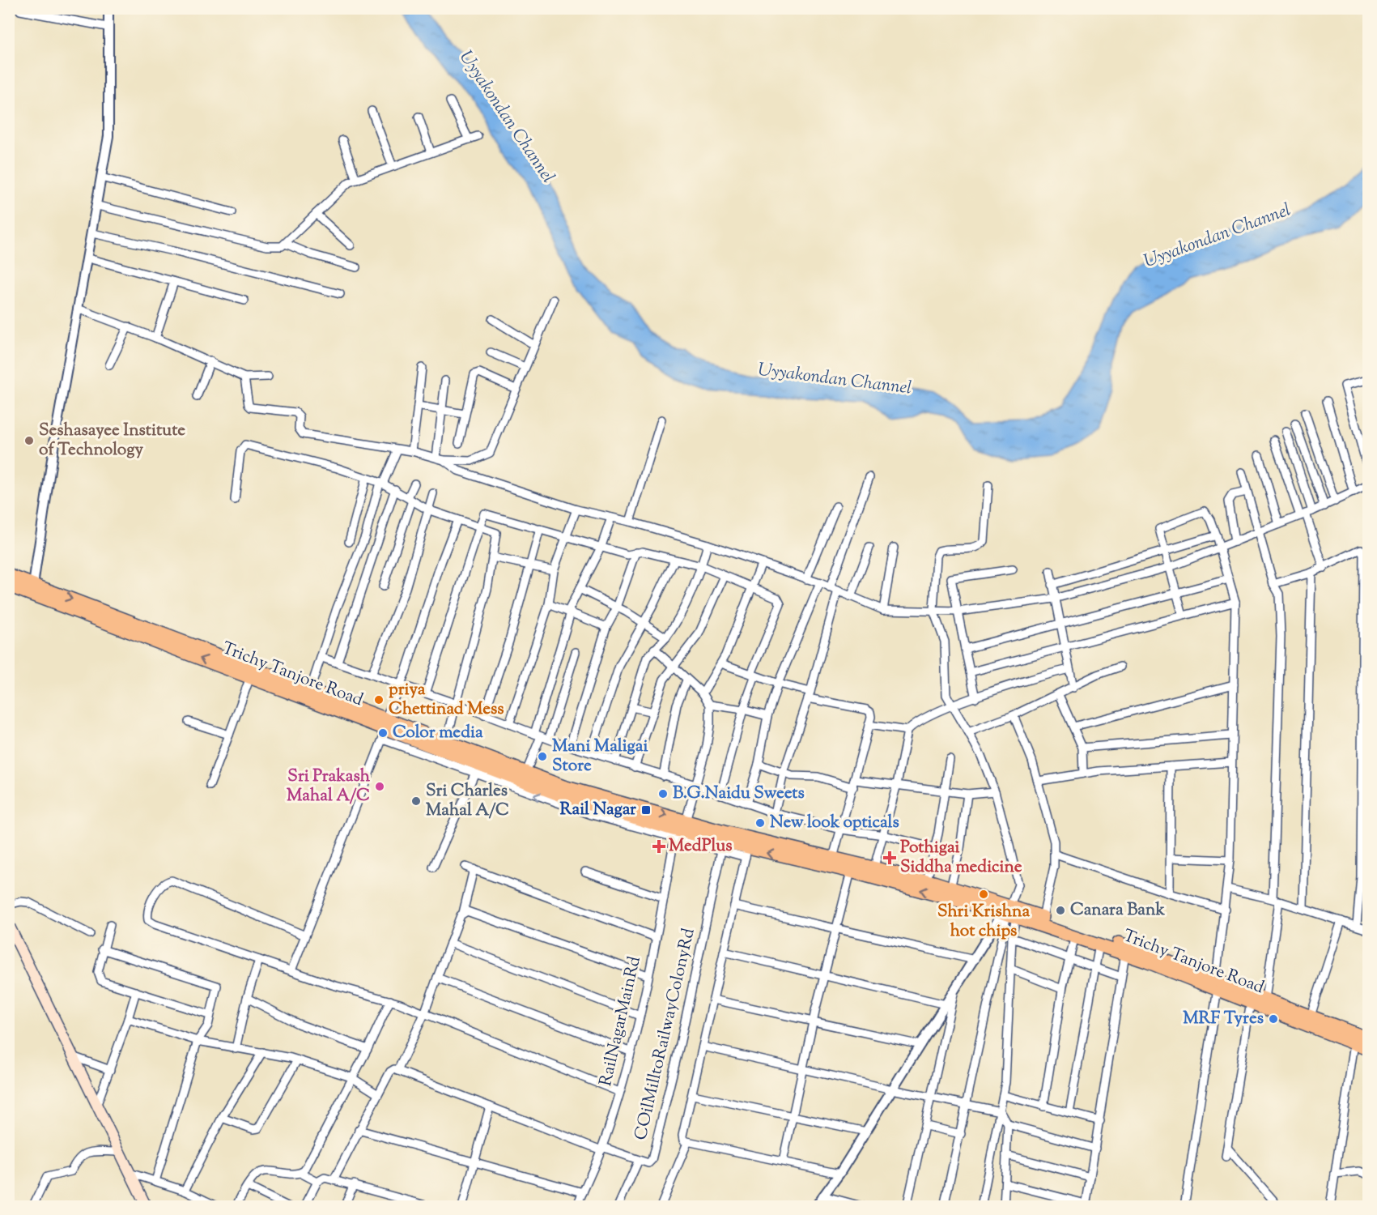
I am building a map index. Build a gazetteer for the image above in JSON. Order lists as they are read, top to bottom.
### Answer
{
  "streets": {
    "highway": ["Trichy Tanjore Road"],
    "street": ["RailNagarMainRd", "COilMilltoRailwayColonyRd"]
  },
  "water": ["Uyyakondan Channel"],
  "places": {
    "other": [
      "Seshasayee Institute of Technology",
      "priya Chettinad Mess",
      "Color media",
      "Mani Maligai Store",
      "Sri Prakash Mahal A/C",
      "B.G.Naidu Sweets",
      "Sri Charles Mahal A/C",
      "New look opticals",
      "Shri Krishna hot chips",
      "Canara Bank",
      "MRF Tyres"
    ],
    "transit": ["Rail Nagar"],
    "health": ["MedPlus", "Pothigai Siddha medicine"]
  }
}
